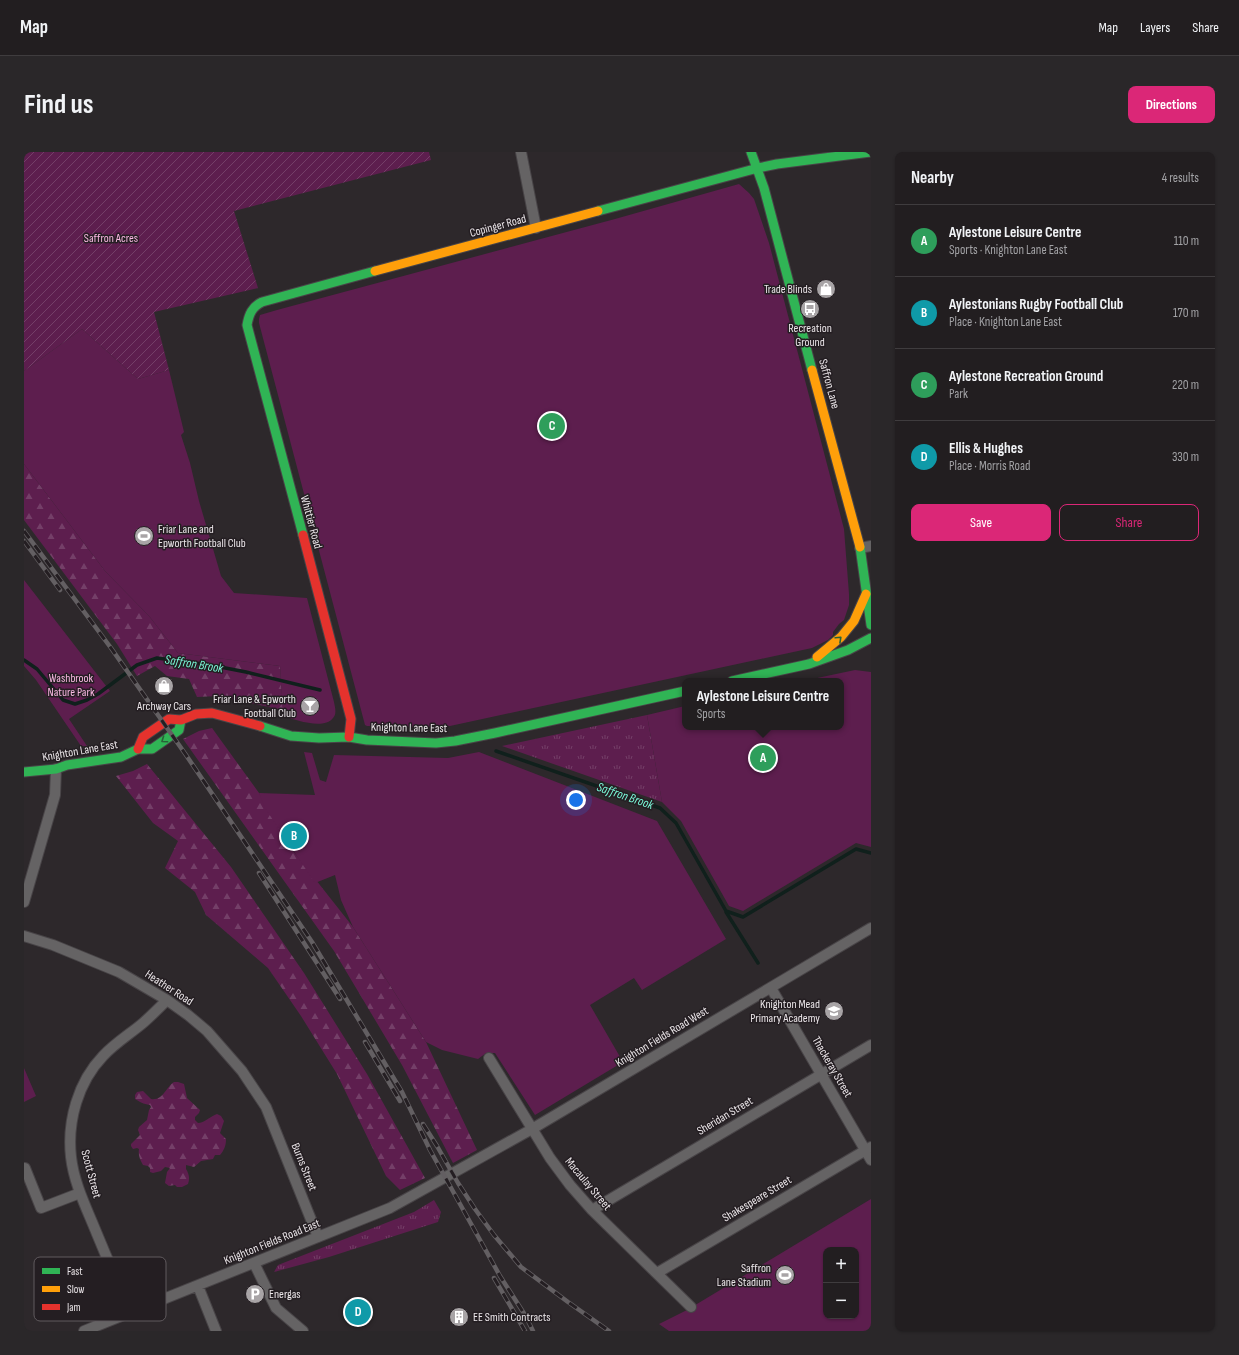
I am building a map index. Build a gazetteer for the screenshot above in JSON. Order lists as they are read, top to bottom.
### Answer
{
  "streets": {
    "street": [
      "Copinger Road",
      "Saffron Lane",
      "Whittier Road",
      "Knighton Lane East",
      "Heather Road",
      "Knighton Fields Road West",
      "Thackeray Street",
      "Sheridan Street",
      "Burns Street",
      "Scott Street",
      "Macaulay Street",
      "Shakespeare Street",
      "Knighton Fields Road East"
    ]
  },
  "crossings": [
    ["Copinger Road", "Saffron Lane"],
    ["Copinger Road", "Whittier Road"],
    ["Whittier Road", "Knighton Lane East"],
    ["Heather Road", "Burns Street"],
    ["Heather Road", "Scott Street"],
    ["Knighton Fields Road West", "Thackeray Street"],
    ["Knighton Fields Road West", "Macaulay Street"],
    ["Knighton Fields Road West", "Knighton Fields Road East"],
    ["Thackeray Street", "Sheridan Street"],
    ["Thackeray Street", "Shakespeare Street"],
    ["Sheridan Street", "Macaulay Street"],
    ["Burns Street", "Knighton Fields Road East"],
    ["Macaulay Street", "Shakespeare Street"]
  ],
  "water": ["Saffron Brook"],
  "parks": ["Saffron Acres", "Washbrook Nature Park"],
  "places": {
    "shop": ["Trade Blinds", "Archway Cars"],
    "bus stop": ["Recreation Ground"],
    "sports": ["Friar Lane and Epworth Football Club", "Saffron Lane Stadium"],
    "bar": ["Friar Lane & Epworth Football Club"],
    "school or university": ["Knighton Mead Primary Academy"],
    "parking": ["Energas"],
    "building": ["EE Smith Contracts"]
  },
  "legend": ["Fast", "Slow", "Jam"],
  "page": {
    "header": "Map",
    "nav": ["Map", "Layers", "Share"],
    "buttons": [
      "Directions",
      ["Save", "Share"]
    ],
    "title": "Find us",
    "heading": ["Nearby", "4 results"],
    "list": [
      {
        "mark": "A",
        "name": "Aylestone Leisure Centre",
        "note": "Sports · Knighton Lane East",
        "value": "110 m"
      },
      {
        "mark": "B",
        "name": "Aylestonians Rugby Football Club",
        "note": "Place · Knighton Lane East",
        "value": "170 m"
      },
      {
        "mark": "C",
        "name": "Aylestone Recreation Ground",
        "note": "Park",
        "value": "220 m"
      },
      {
        "mark": "D",
        "name": "Ellis & Hughes",
        "note": "Place · Morris Road",
        "value": "330 m"
      }
    ],
    "pins": [
      "C",
      "A",
      "B",
      "D"
    ],
    "popup": ["Aylestone Leisure Centre", "Sports"],
    "map_buttons": ["+", "−"]
  }
}
